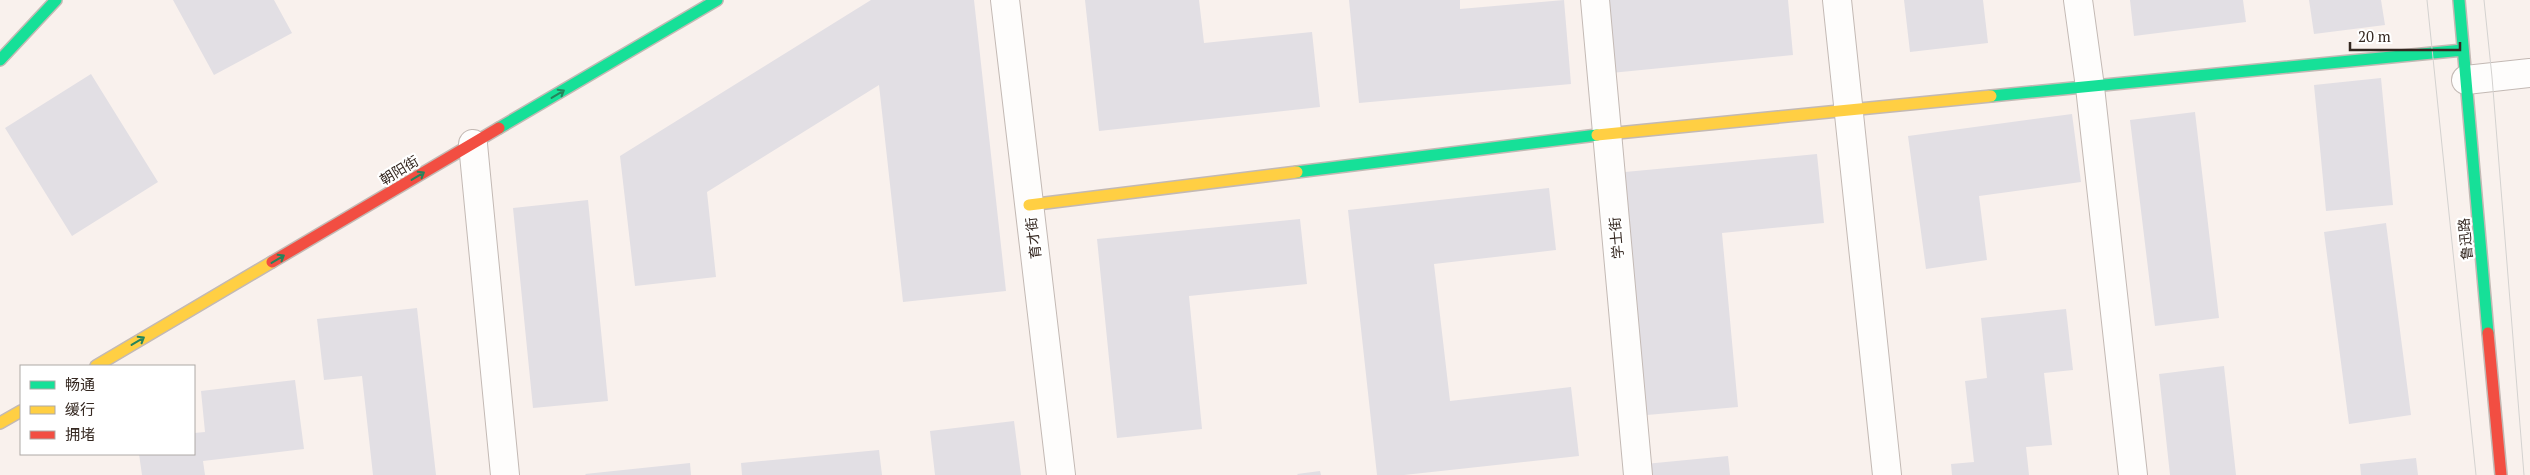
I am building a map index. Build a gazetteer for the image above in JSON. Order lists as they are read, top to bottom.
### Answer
{
  "streets": {
    "street": [
      "朝阳街",
      "育才街",
      "学士街",
      "鲁迅路"
    ]
  },
  "one_way": ["朝阳街"],
  "legend": ["畅通", "缓行", "拥堵"],
  "scale_bar": "20 m"
}
